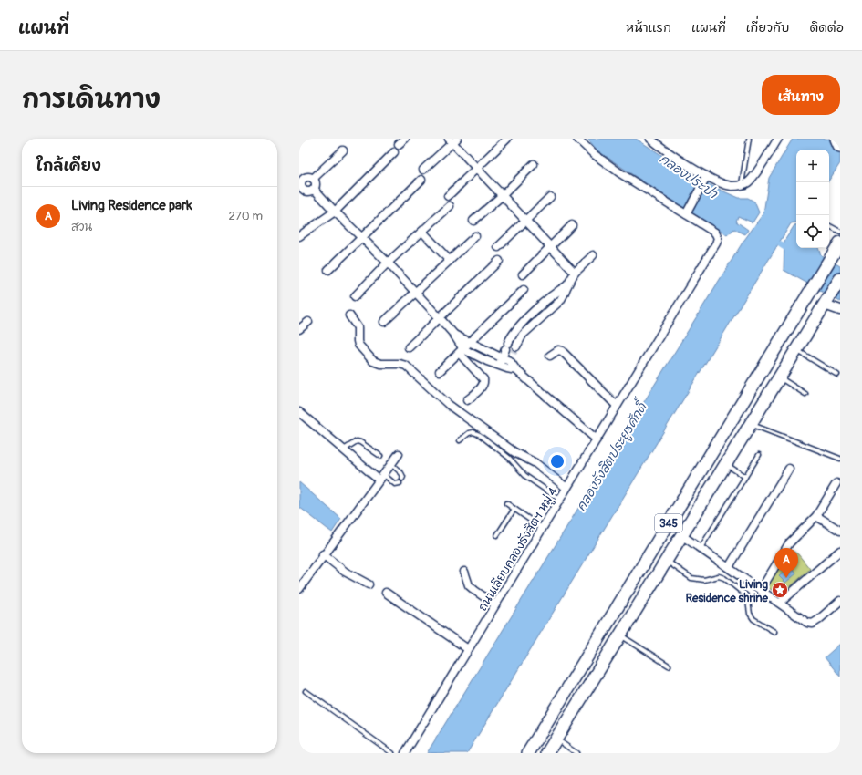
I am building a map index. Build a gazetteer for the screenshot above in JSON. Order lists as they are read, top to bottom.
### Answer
{
  "streets": {
    "main road": ["345"],
    "street": ["ถนนเลียบคลองรังสิตฯ หมู่ 4"]
  },
  "water": ["คลองประปา", "คลองรังสิตประยูรศักดิ์"],
  "places": {
    "place": ["Living Residence shrine"]
  },
  "page": {
    "header": "แผนที่",
    "nav": [
      "หน้าแรก",
      "แผนที่",
      "เกี่ยวกับ",
      "ติดต่อ"
    ],
    "title": "การเดินทาง",
    "buttons": "เส้นทาง",
    "heading": "ใกล้เคียง",
    "map_buttons": ["+", "−"],
    "list": [
      {
        "mark": "A",
        "name": "Living Residence park",
        "note": "สวน",
        "value": "270 m"
      }
    ],
    "pins": "A"
  }
}
